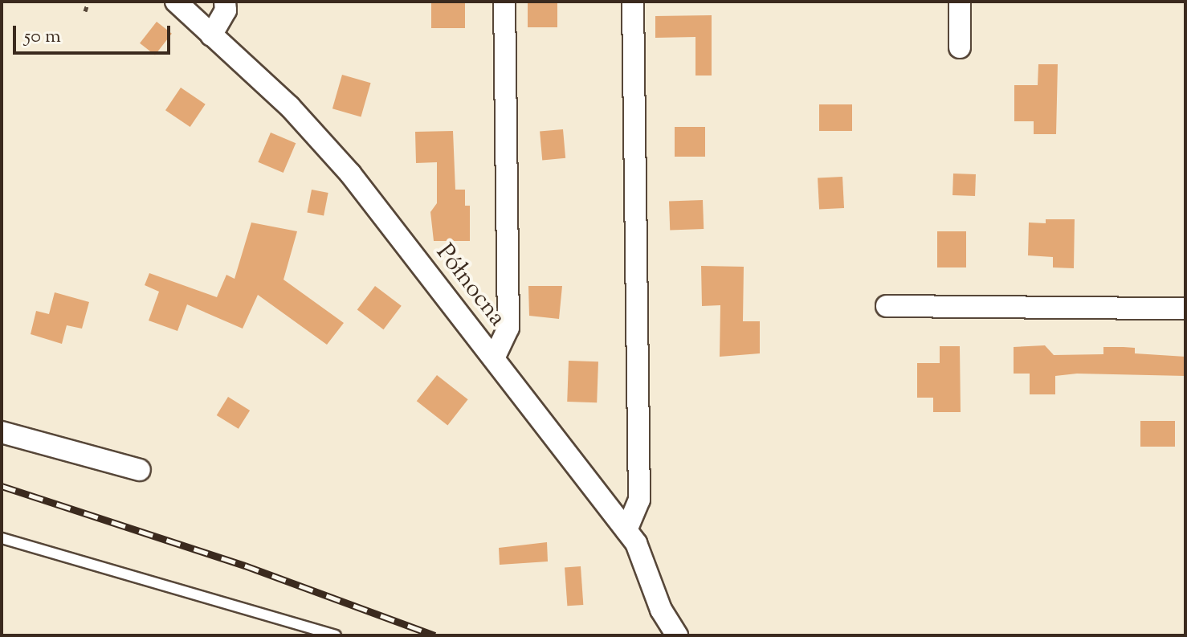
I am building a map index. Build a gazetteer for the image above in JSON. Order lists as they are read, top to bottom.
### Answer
{
  "streets": {
    "street": ["Północna"]
  },
  "scale_bar": "50 m"
}
